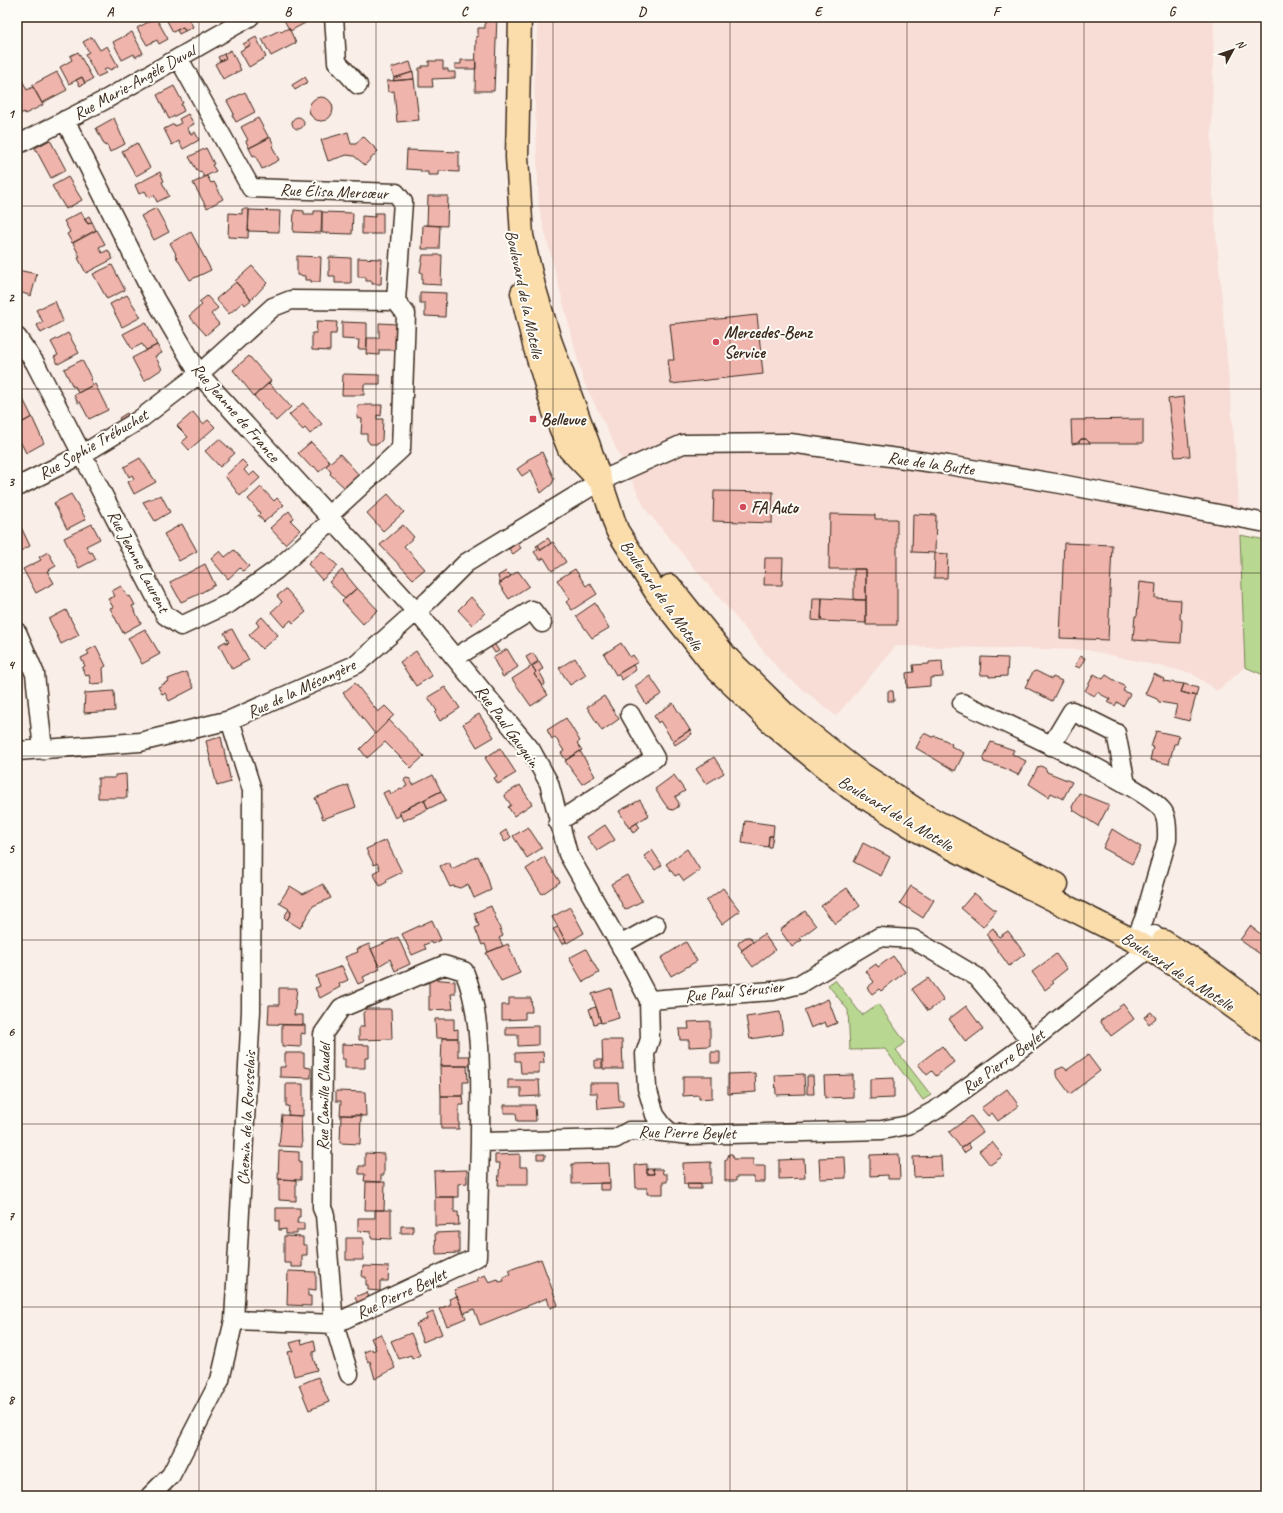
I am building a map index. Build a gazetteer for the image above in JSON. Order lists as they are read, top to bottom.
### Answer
{
  "streets": {
    "main road": ["Boulevard de la Motelle"],
    "street": [
      "Rue Marie-Angèle Duval",
      "Rue Élisa Mercœur",
      "Rue Jeanne de France",
      "Rue Sophie Trébuchet",
      "Rue de la Butte",
      "Rue Jeanne Laurent",
      "Rue de la Mésangère",
      "Rue Paul Gauguin",
      "Rue Paul Sérusier",
      "Rue Pierre Beylet",
      "Rue Camille Claudel",
      "Chemin de la Rousselais"
    ]
  },
  "crossings": [
    ["Rue Marie-Angèle Duval", "Rue Élisa Mercœur"],
    ["Rue Marie-Angèle Duval", "Rue Jeanne de France"],
    ["Rue Élisa Mercœur", "Rue Sophie Trébuchet"],
    ["Boulevard de la Motelle", "Rue de la Butte"],
    ["Boulevard de la Motelle", "Rue de la Mésangère"],
    ["Boulevard de la Motelle", "Rue Pierre Beylet"],
    ["Rue Jeanne de France", "Rue Sophie Trébuchet"],
    ["Rue Jeanne de France", "Rue Jeanne Laurent"],
    ["Rue Jeanne de France", "Rue de la Mésangère"],
    ["Rue Jeanne de France", "Rue Paul Gauguin"],
    ["Rue Sophie Trébuchet", "Rue Jeanne Laurent"],
    ["Rue de la Butte", "Rue de la Mésangère"],
    ["Rue de la Mésangère", "Rue Paul Gauguin"],
    ["Rue de la Mésangère", "Chemin de la Rousselais"],
    ["Rue Paul Gauguin", "Rue Paul Sérusier"],
    ["Rue Paul Gauguin", "Rue Pierre Beylet"],
    ["Rue Paul Sérusier", "Rue Pierre Beylet"],
    ["Rue Pierre Beylet", "Rue Camille Claudel"],
    ["Rue Pierre Beylet", "Chemin de la Rousselais"]
  ],
  "places": {
    "other": ["Mercedes-Benz Service", "FA Auto"],
    "transit": ["Bellevue"]
  },
  "north": "top right",
  "grid": {
    "columns": [
      "A",
      "B",
      "C",
      "D",
      "E",
      "F",
      "G"
    ],
    "rows": [
      "1",
      "2",
      "3",
      "4",
      "5",
      "6",
      "7",
      "8"
    ]
  }
}
